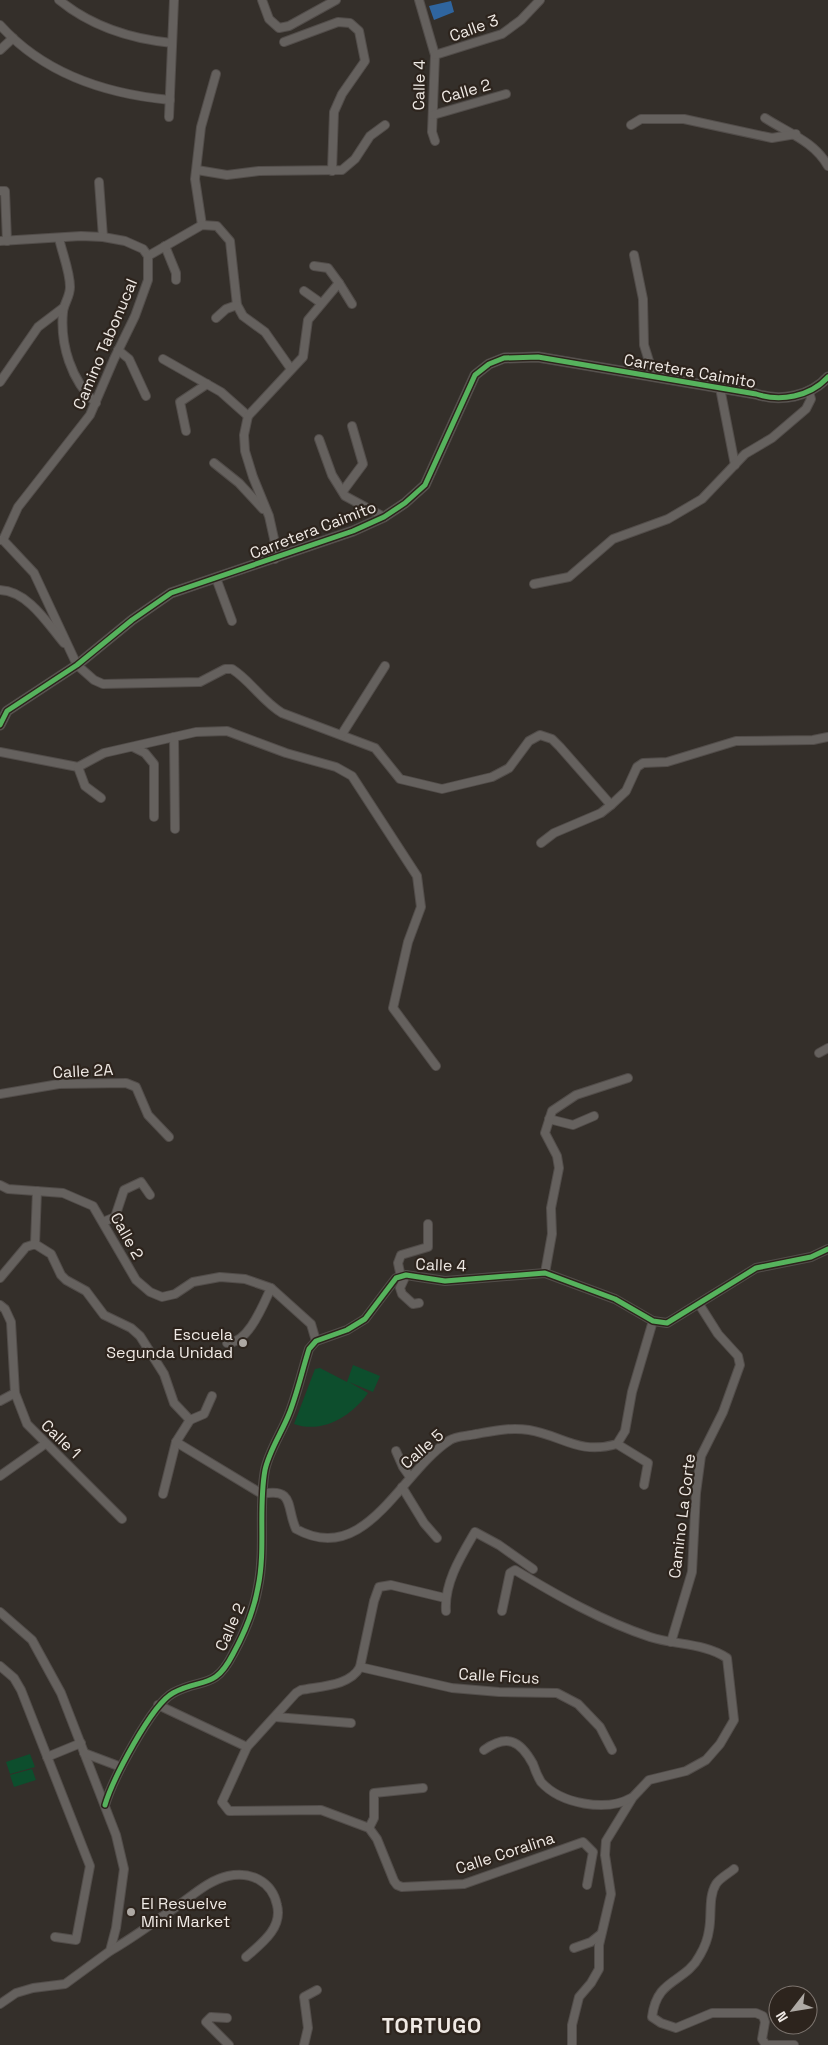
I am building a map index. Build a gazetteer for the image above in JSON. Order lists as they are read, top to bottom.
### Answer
{
  "streets": {
    "street": [
      "Calle 3",
      "Calle 4",
      "Calle 2",
      "Camino Tabonucal",
      "Carretera Caimito",
      "Calle 2A",
      "Calle 1",
      "Calle 5",
      "Camino La Corte",
      "Calle Ficus",
      "Calle Coralina"
    ]
  },
  "crossings": [
    ["Calle 3", "Calle 4"],
    ["Calle 4", "Calle 2"],
    ["Calle 2", "Calle 5"]
  ],
  "districts": ["TORTUGO"],
  "places": ["Escuela Segunda Unidad", "El Resuelve Mini Market"],
  "north": "bottom left"
}
